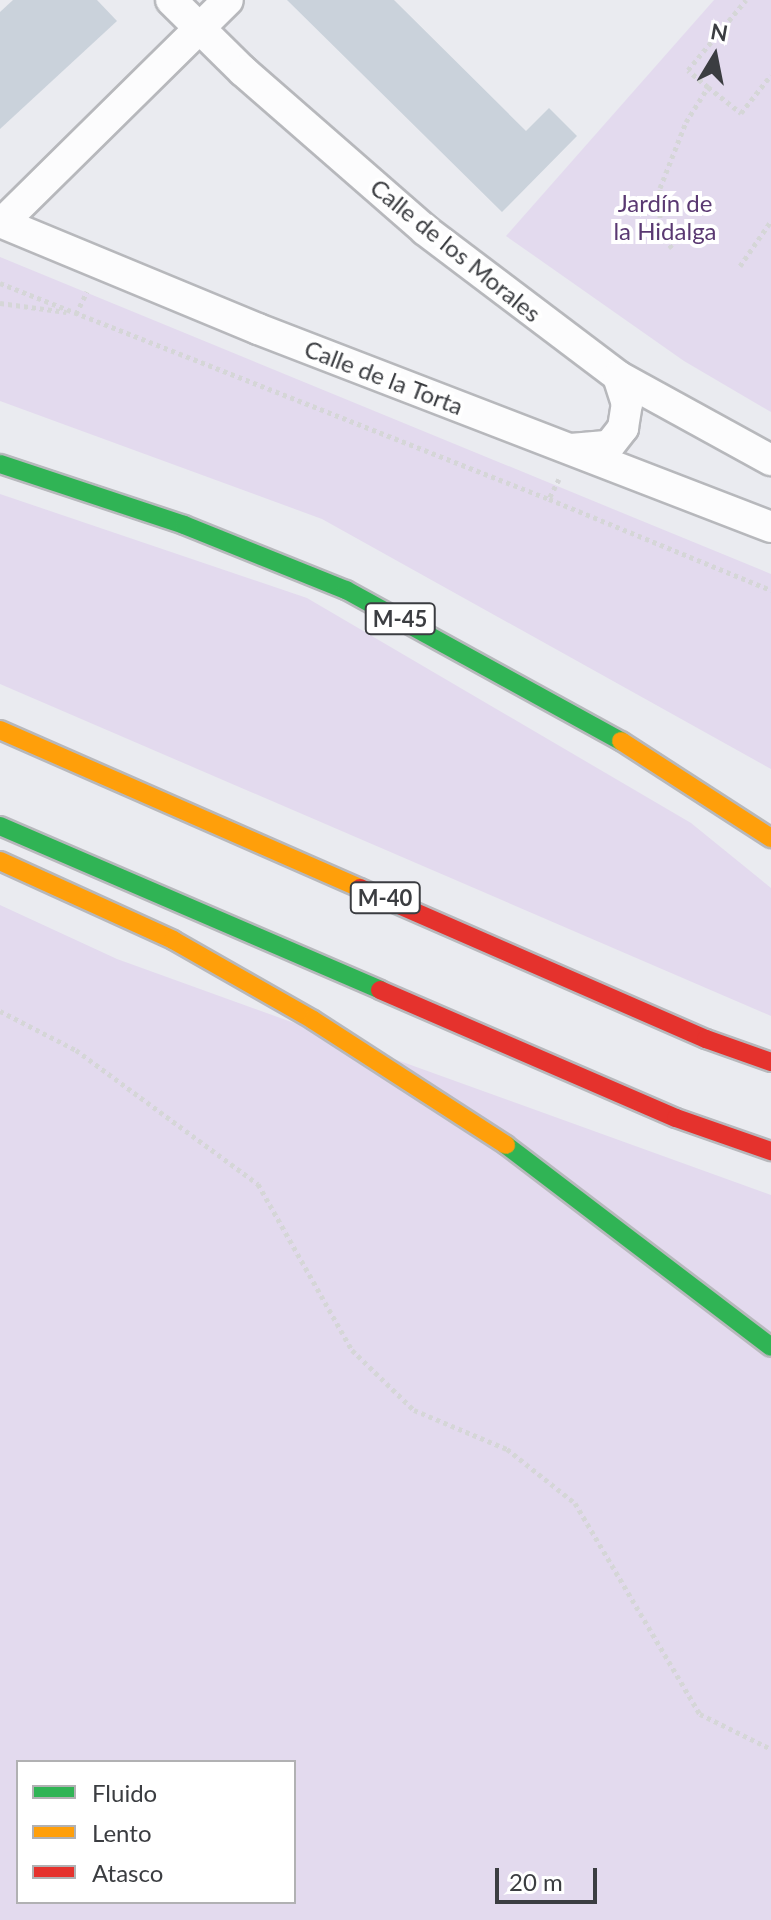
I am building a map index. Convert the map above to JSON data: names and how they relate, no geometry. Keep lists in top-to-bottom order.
{
  "streets": {
    "highway": ["M-45", "M-40"],
    "street": ["Calle de los Morales", "Calle de la Torta"]
  },
  "parks": ["Jardín de la Hidalga"],
  "legend": ["Fluido", "Lento", "Atasco"],
  "scale_bar": "20 m",
  "north": "top"
}
